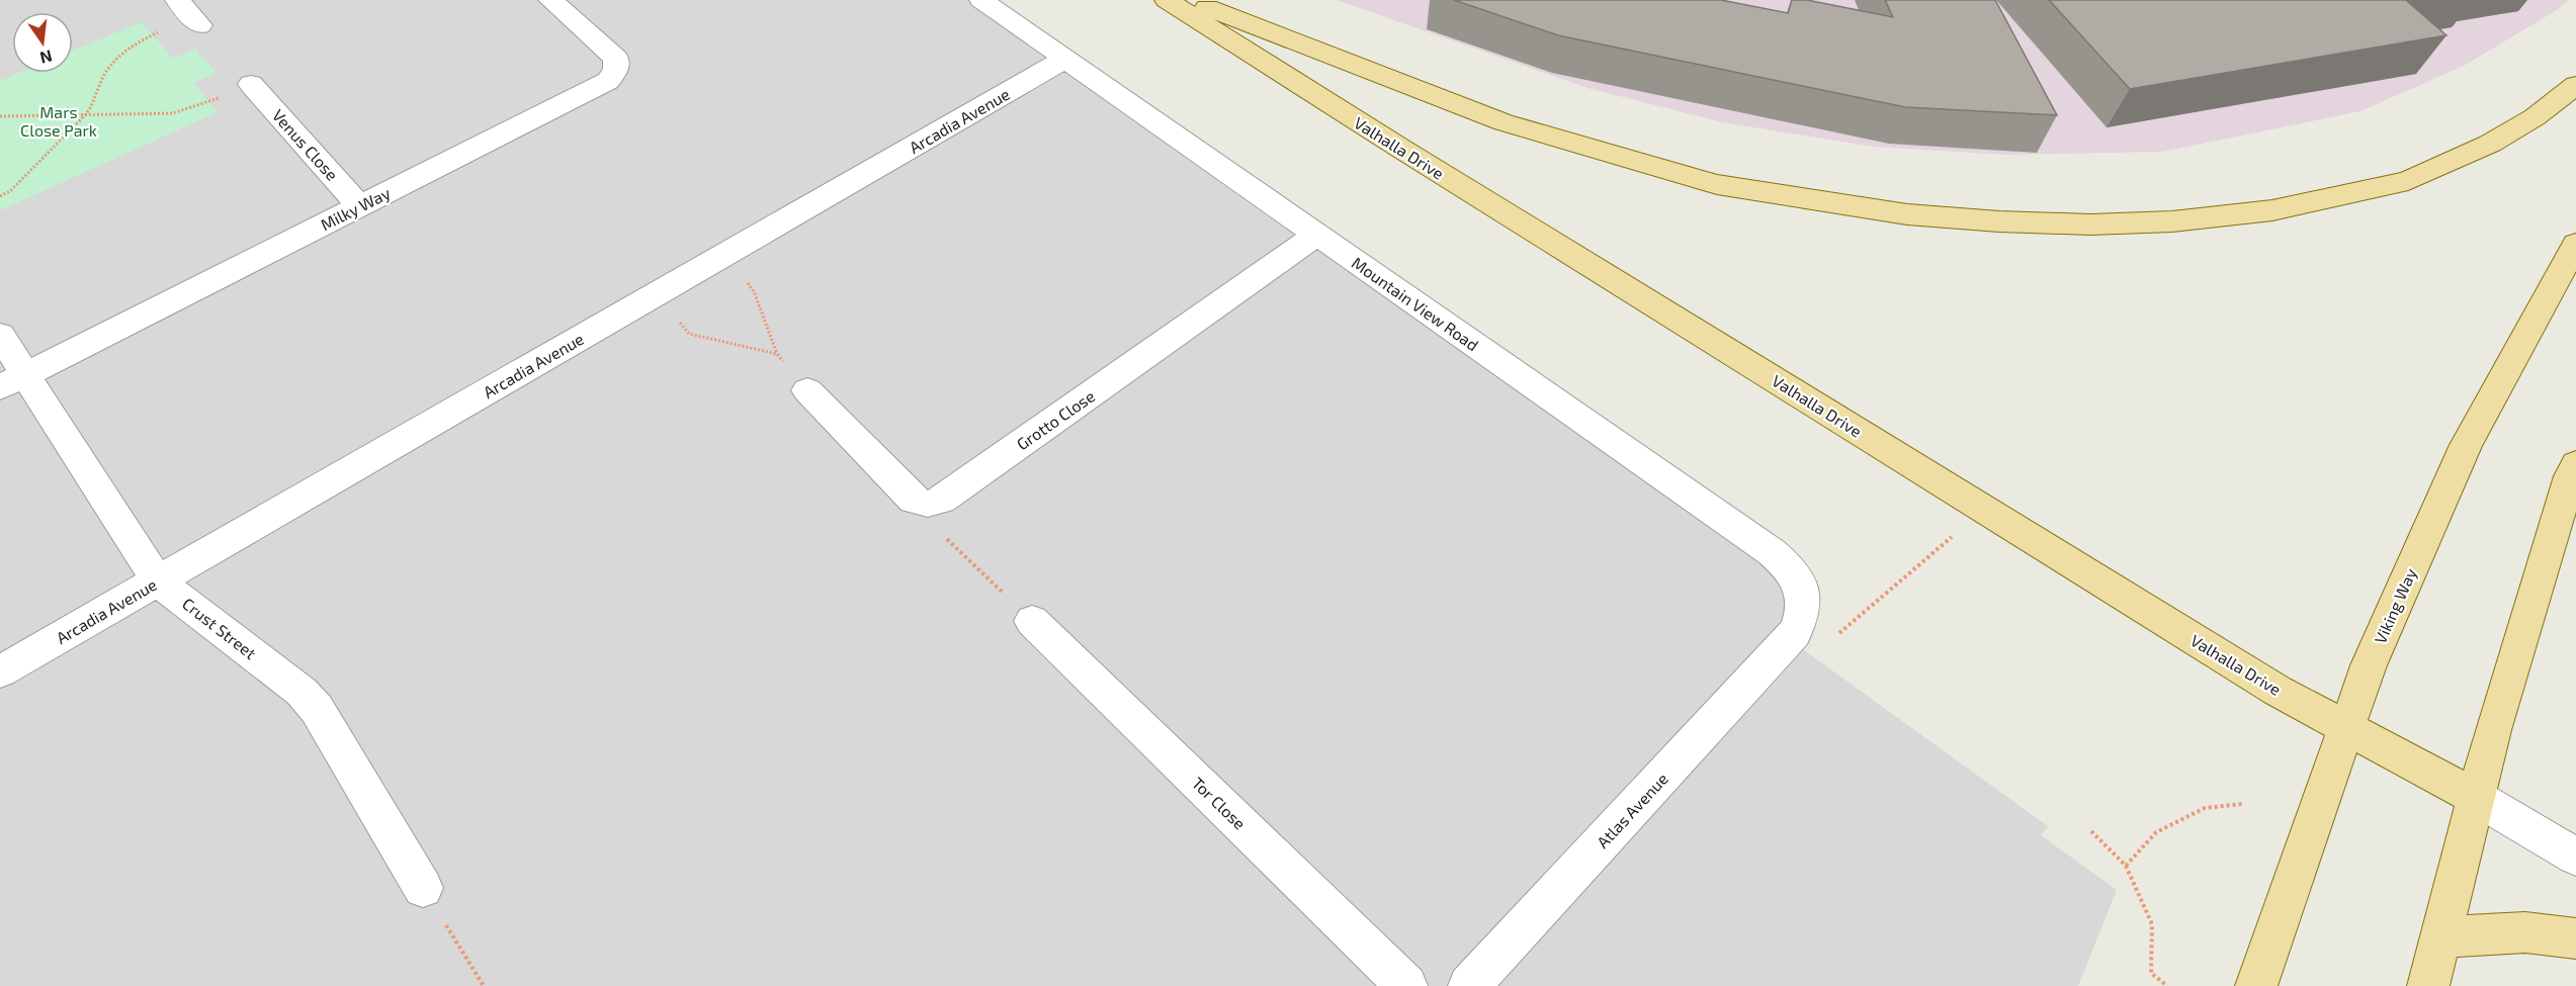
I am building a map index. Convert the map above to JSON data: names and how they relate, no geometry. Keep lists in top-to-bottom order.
{
  "streets": {
    "main road": ["Valhalla Drive", "Viking Way"],
    "street": [
      "Arcadia Avenue",
      "Venus Close",
      "Milky Way",
      "Mountain View Road",
      "Grotto Close",
      "Crust Street",
      "Tor Close",
      "Atlas Avenue"
    ]
  },
  "crossings": [
    ["Arcadia Avenue", "Mountain View Road"],
    ["Arcadia Avenue", "Crust Street"],
    ["Venus Close", "Milky Way"],
    ["Valhalla Drive", "Viking Way"],
    ["Milky Way", "Crust Street"],
    ["Mountain View Road", "Grotto Close"],
    ["Mountain View Road", "Atlas Avenue"]
  ],
  "parks": ["Mars Close Park"],
  "north": "bottom"
}
